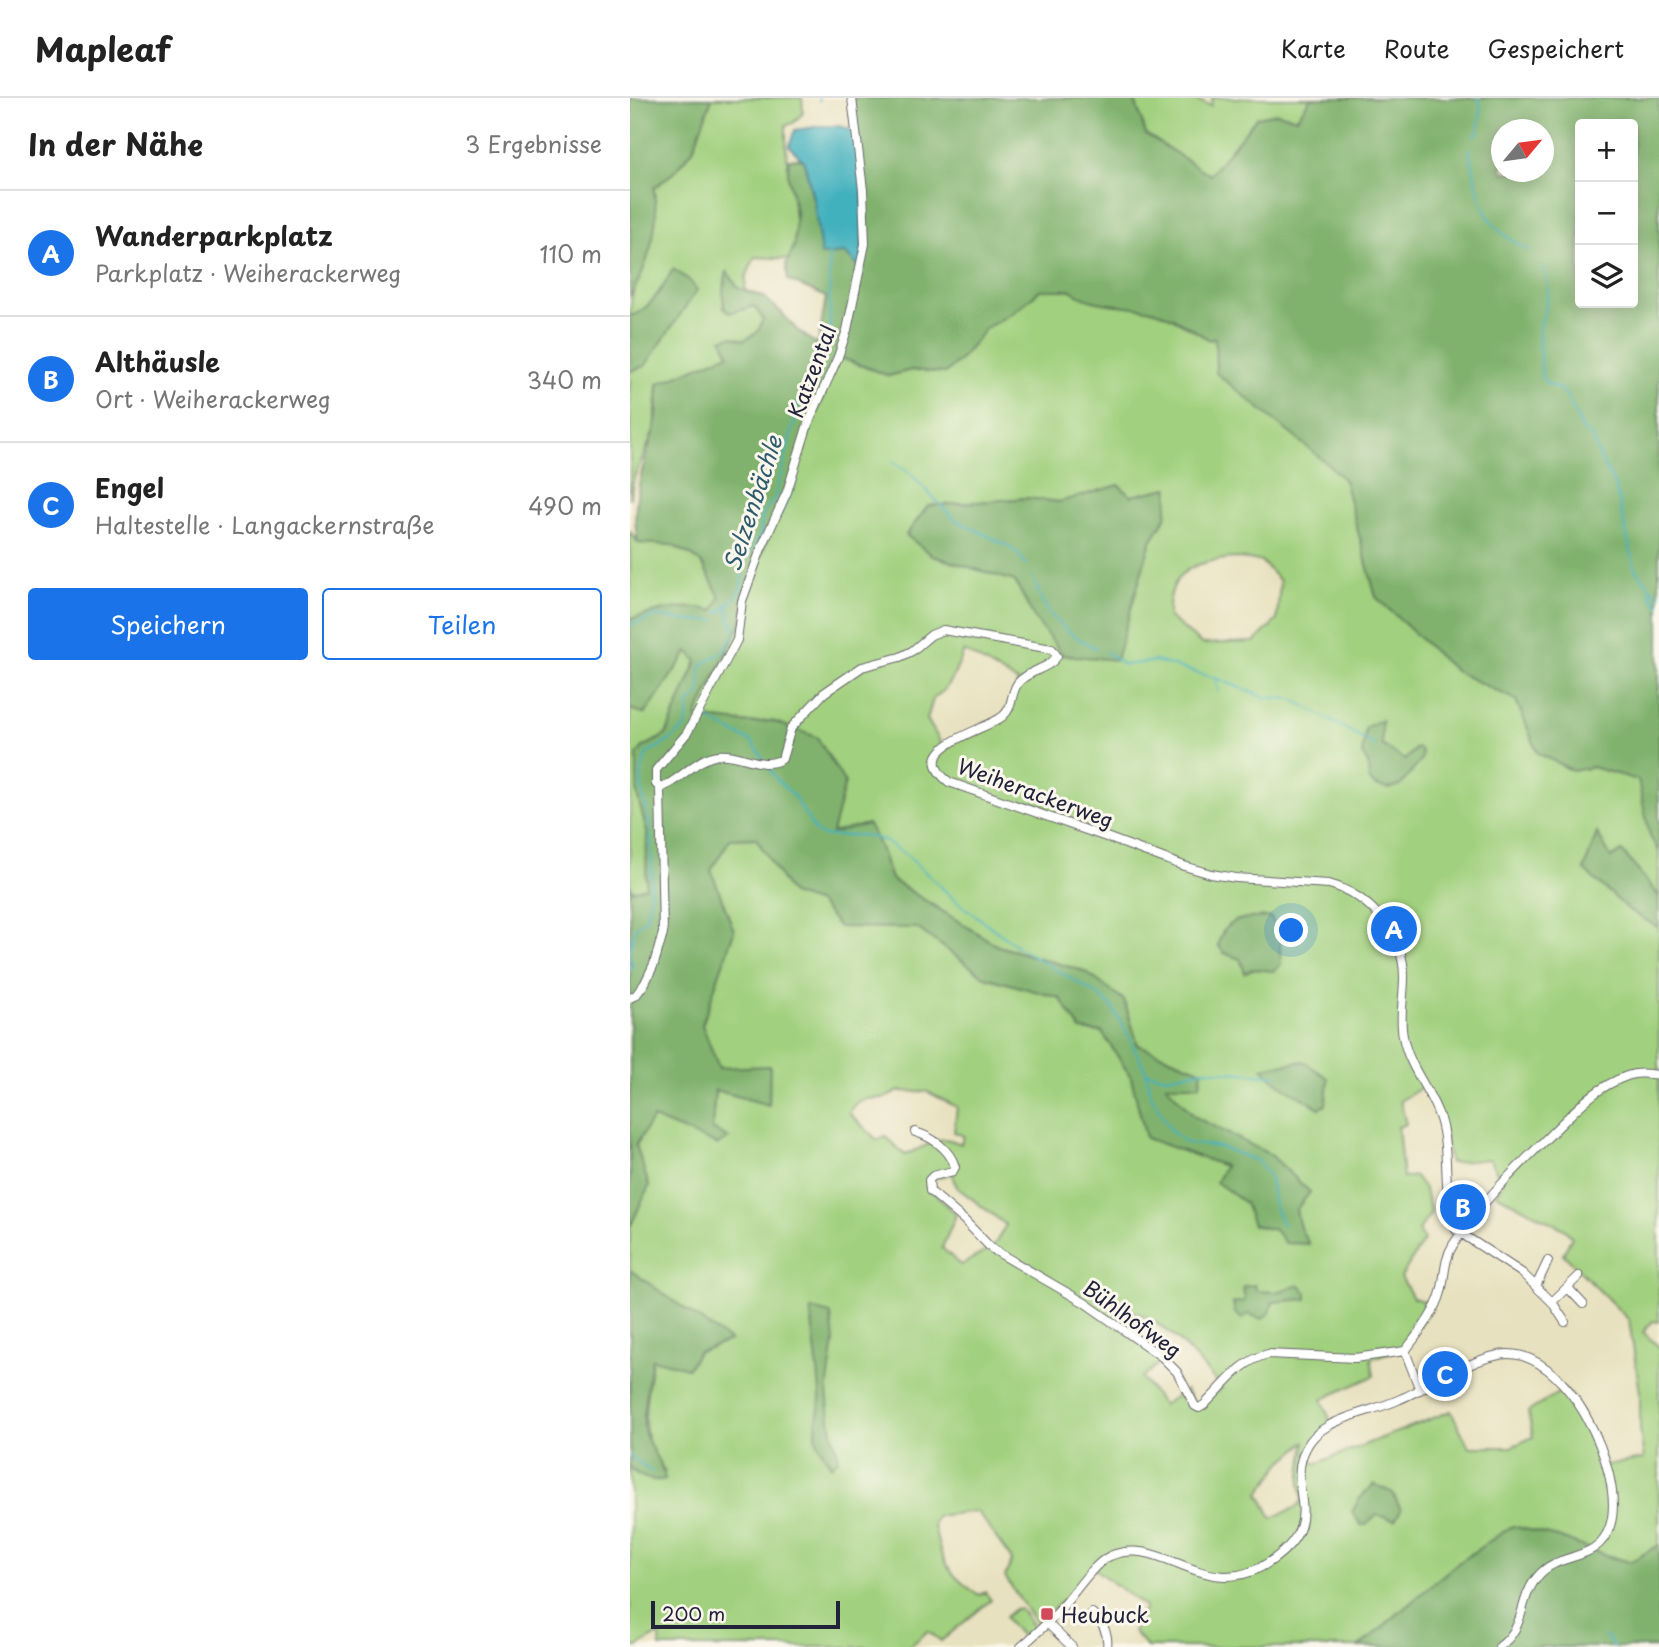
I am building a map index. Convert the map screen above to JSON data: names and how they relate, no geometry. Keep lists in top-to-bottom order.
{
  "streets": {
    "street": ["Katzental", "Weiherackerweg", "Bühlhofweg"]
  },
  "crossings": [
    ["Katzental", "Weiherackerweg"]
  ],
  "water": ["Selzenbächle"],
  "places": {
    "transit": ["Heubuck"]
  },
  "scale_bar": "200 m",
  "north": "top right",
  "page": {
    "header": "Mapleaf",
    "nav": ["Karte", "Route", "Gespeichert"],
    "heading": ["In der Nähe", "3 Ergebnisse"],
    "map_buttons": ["+", "−"],
    "list": [
      {
        "mark": "A",
        "name": "Wanderparkplatz",
        "note": "Parkplatz · Weiherackerweg",
        "value": "110 m"
      },
      {
        "mark": "B",
        "name": "Althäusle",
        "note": "Ort · Weiherackerweg",
        "value": "340 m"
      },
      {
        "mark": "C",
        "name": "Engel",
        "note": "Haltestelle · Langackernstraße",
        "value": "490 m"
      }
    ],
    "buttons": ["Speichern", "Teilen"],
    "pins": ["A", "B", "C"],
    "scale": "200 m"
  }
}
